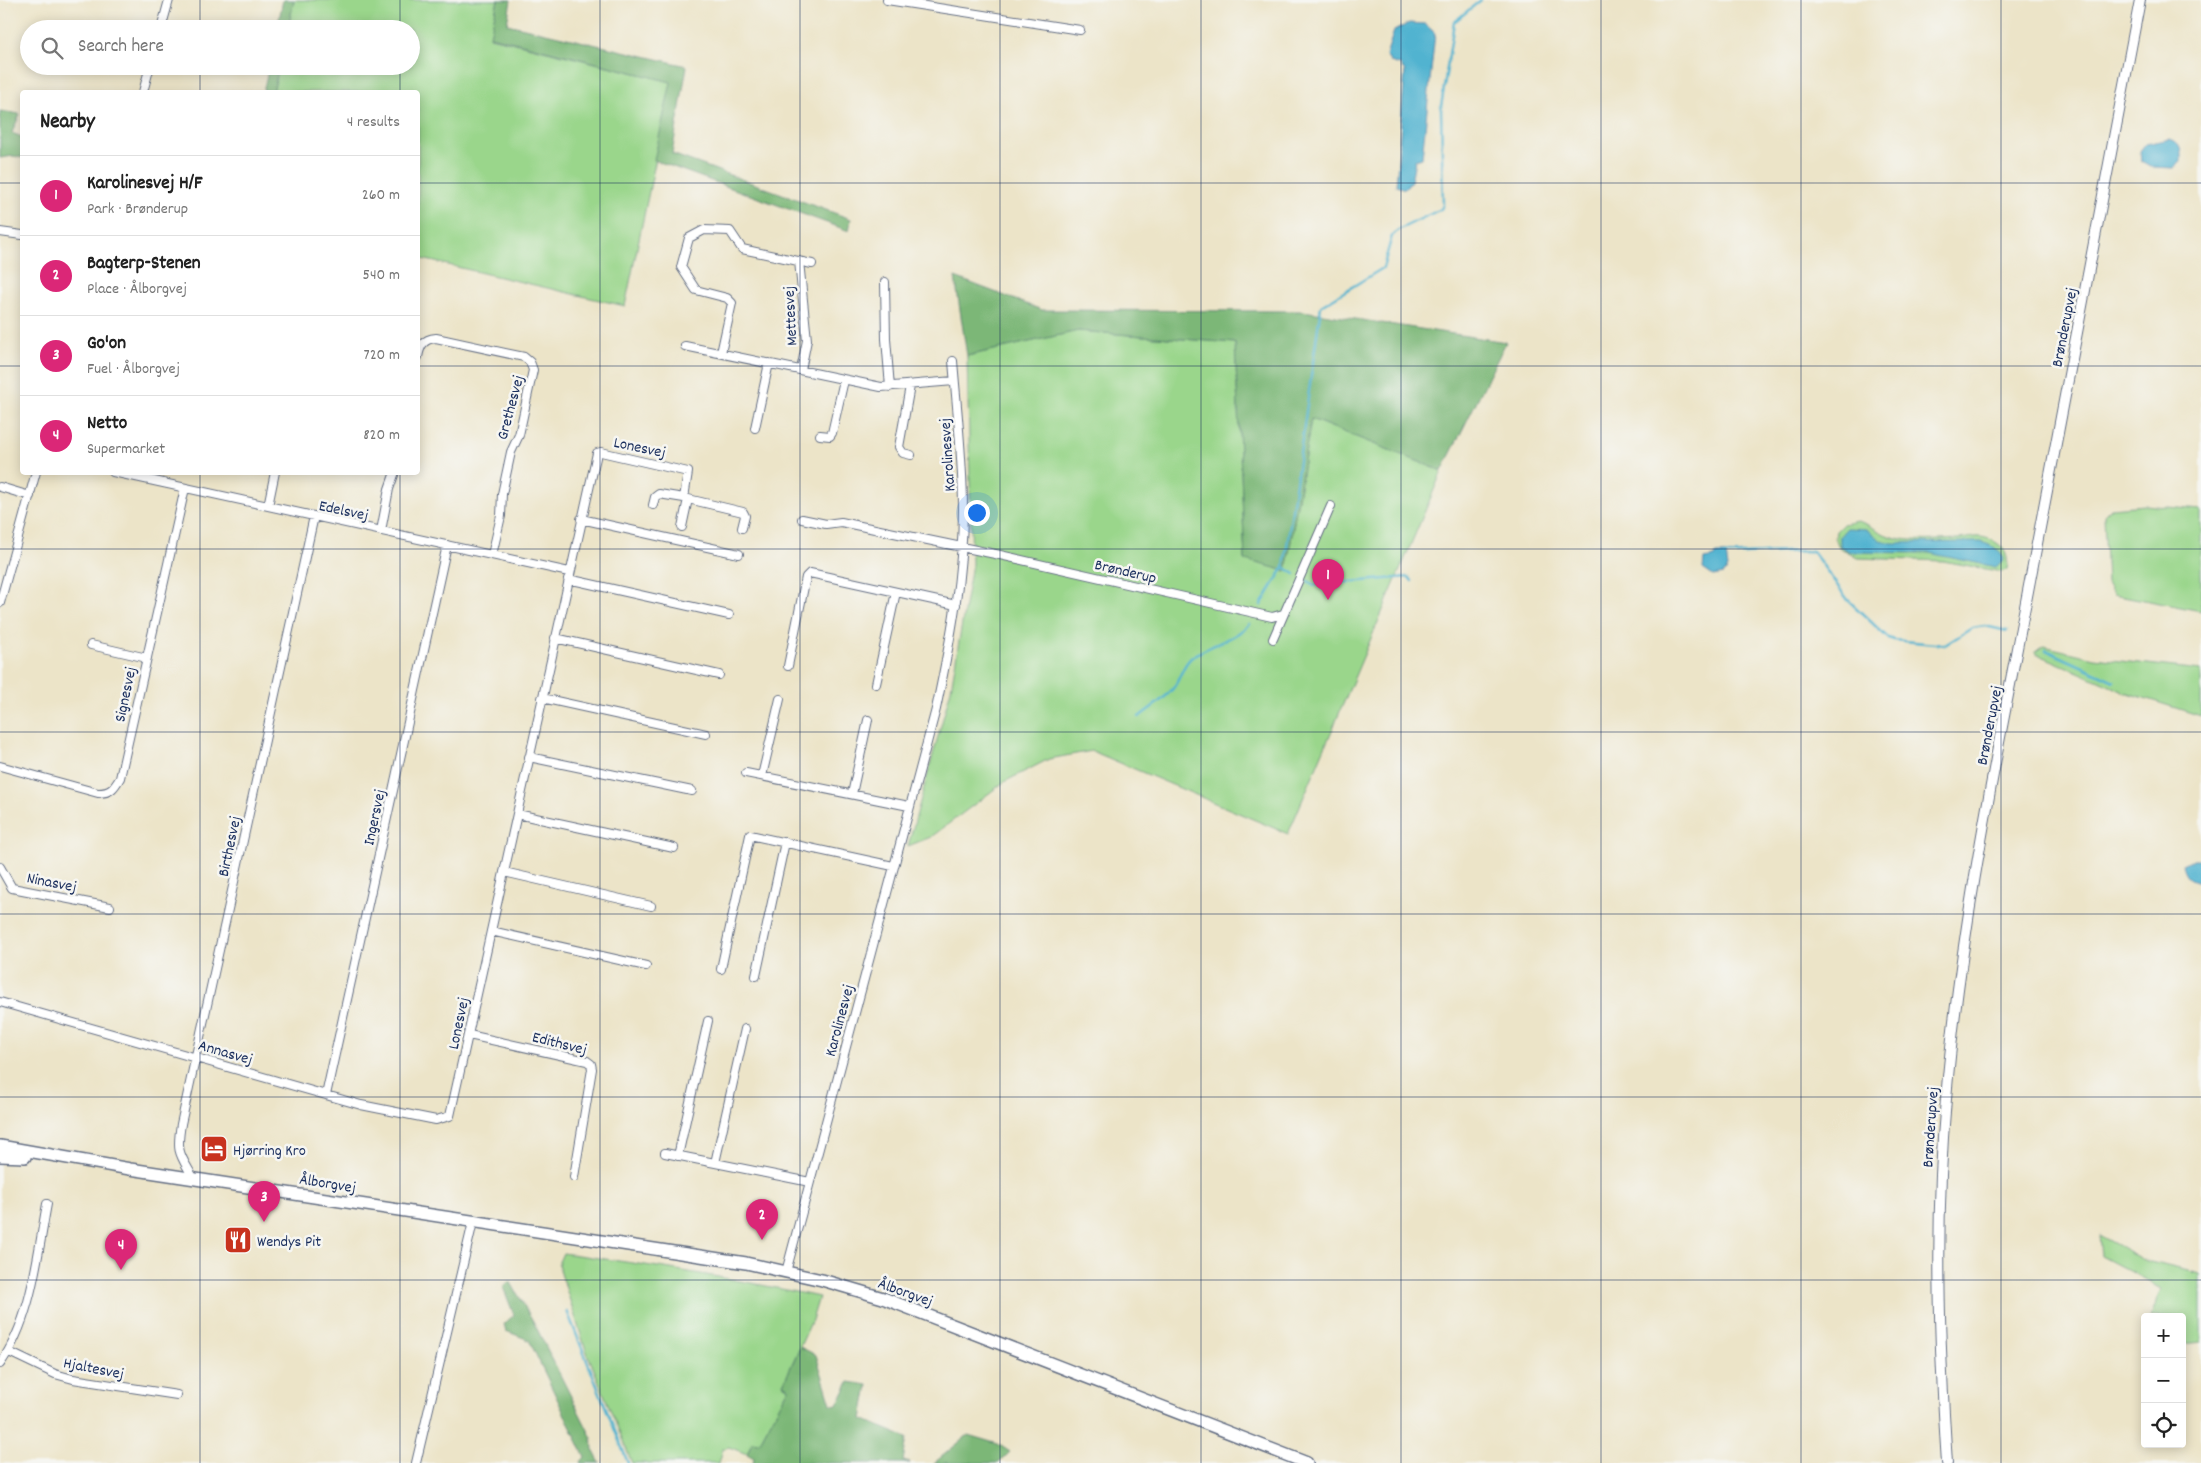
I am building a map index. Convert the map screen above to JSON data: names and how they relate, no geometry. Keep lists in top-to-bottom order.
{
  "streets": {
    "main road": ["Ålborgvej"],
    "street": [
      "Mettesvej",
      "Brønderupvej",
      "Grethesvej",
      "Lonesvej",
      "Karolinesvej",
      "Edelsvej",
      "Brønderup",
      "Signesvej",
      "Ingersvej",
      "Birthesvej",
      "Ninasvej",
      "Edithsvej",
      "Annasvej",
      "Hjaltesvej"
    ]
  },
  "crossings": [
    ["Mettesvej", "Karolinesvej"],
    ["Grethesvej", "Edelsvej"],
    ["Lonesvej", "Edelsvej"],
    ["Lonesvej", "Edithsvej"],
    ["Lonesvej", "Annasvej"],
    ["Karolinesvej", "Brønderup"],
    ["Karolinesvej", "Ålborgvej"],
    ["Edelsvej", "Signesvej"],
    ["Edelsvej", "Ingersvej"],
    ["Edelsvej", "Birthesvej"],
    ["Ingersvej", "Annasvej"],
    ["Birthesvej", "Annasvej"],
    ["Birthesvej", "Ålborgvej"]
  ],
  "places": {
    "hotel": ["Hjørring Kro"],
    "restaurant": ["Wendys Pit"]
  },
  "page": {
    "search": "Search here",
    "heading": ["Nearby", "4 results"],
    "list": [
      {
        "mark": "1",
        "name": "Karolinesvej H/F",
        "note": "Park · Brønderup",
        "value": "260 m"
      },
      {
        "mark": "2",
        "name": "Bagterp-Stenen",
        "note": "Place · Ålborgvej",
        "value": "540 m"
      },
      {
        "mark": "3",
        "name": "Go'on",
        "note": "Fuel · Ålborgvej",
        "value": "720 m"
      },
      {
        "mark": "4",
        "name": "Netto",
        "note": "Supermarket",
        "value": "820 m"
      }
    ],
    "pins": [
      "1",
      "3",
      "2",
      "4"
    ],
    "map_buttons": ["+", "−"]
  }
}
